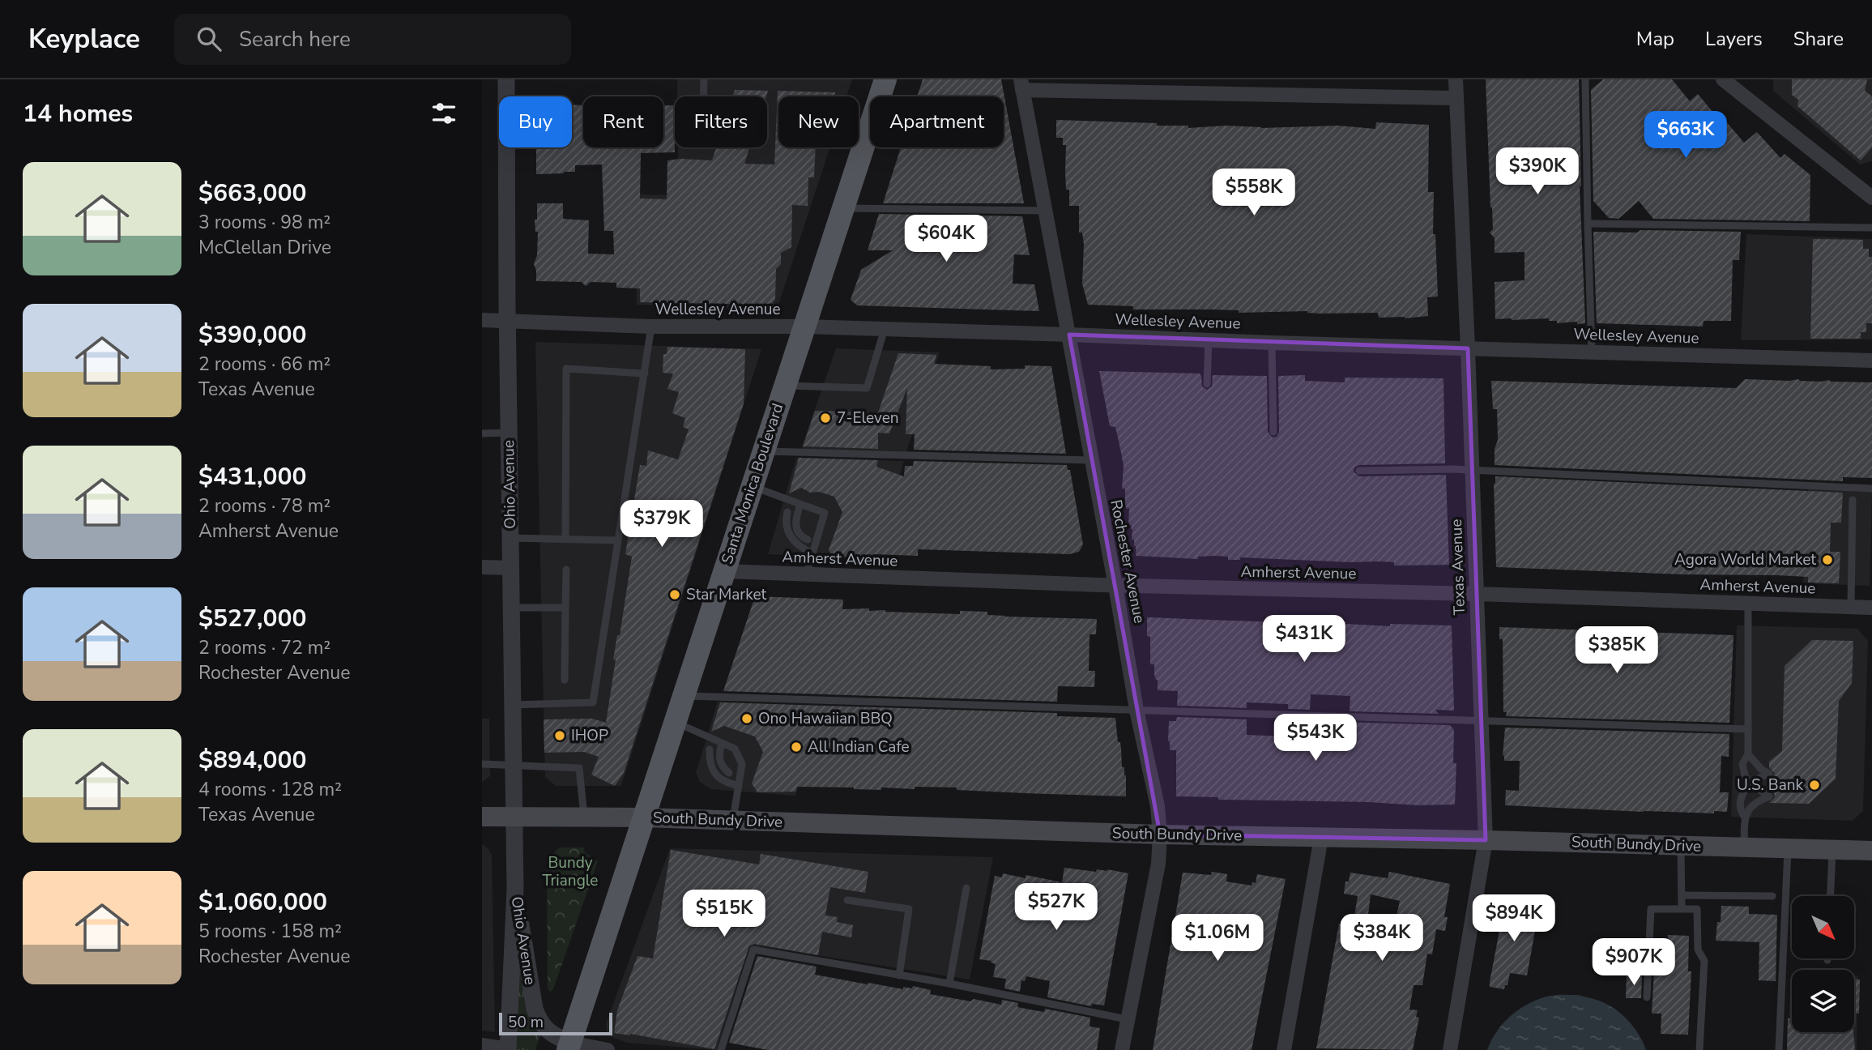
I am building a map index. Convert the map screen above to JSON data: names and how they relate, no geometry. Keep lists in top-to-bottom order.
{
  "streets": {
    "main road": ["Santa Monica Boulevard", "South Bundy Drive"],
    "street": [
      "Wellesley Avenue",
      "Ohio Avenue",
      "Amherst Avenue",
      "Rochester Avenue",
      "Texas Avenue"
    ]
  },
  "crossings": [
    ["Wellesley Avenue", "Santa Monica Boulevard"],
    ["Wellesley Avenue", "Ohio Avenue"],
    ["Wellesley Avenue", "Rochester Avenue"],
    ["Wellesley Avenue", "Texas Avenue"],
    ["Santa Monica Boulevard", "Ohio Avenue"],
    ["Santa Monica Boulevard", "Amherst Avenue"],
    ["Santa Monica Boulevard", "South Bundy Drive"],
    ["Ohio Avenue", "South Bundy Drive"],
    ["Amherst Avenue", "Rochester Avenue"],
    ["Amherst Avenue", "Texas Avenue"],
    ["Rochester Avenue", "South Bundy Drive"],
    ["Texas Avenue", "South Bundy Drive"]
  ],
  "parks": ["Bundy Triangle"],
  "places": [
    "7-Eleven",
    "Agora World Market",
    "Star Market",
    "Ono Hawaiian BBQ",
    "IHOP",
    "All Indian Cafe",
    "U.S. Bank"
  ],
  "scale_bar": "50 m",
  "north": "bottom right",
  "page": {
    "header": "Keyplace",
    "search": "Search here",
    "nav": ["Map", "Layers", "Share"],
    "heading": "14 homes",
    "chip": [
      "Buy",
      "Rent",
      "Filters",
      "New",
      "Apartment"
    ],
    "price": [
      "$663K",
      "$390K",
      "$558K",
      "$604K",
      "$379K",
      "$431K",
      "$385K",
      "$543K",
      "$527K",
      "$515K",
      "$894K",
      "$1.06M",
      "$384K",
      "$907K"
    ],
    "list": [
      {
        "name": "$663,000",
        "note": "3 rooms · 98 m² · McClellan Drive"
      },
      {
        "name": "$390,000",
        "note": "2 rooms · 66 m² · Texas Avenue"
      },
      {
        "name": "$431,000",
        "note": "2 rooms · 78 m² · Amherst Avenue"
      },
      {
        "name": "$527,000",
        "note": "2 rooms · 72 m² · Rochester Avenue"
      },
      {
        "name": "$894,000",
        "note": "4 rooms · 128 m² · Texas Avenue"
      },
      {
        "name": "$1,060,000",
        "note": "5 rooms · 158 m² · Rochester Avenue"
      }
    ],
    "scale": "50 m"
  }
}
